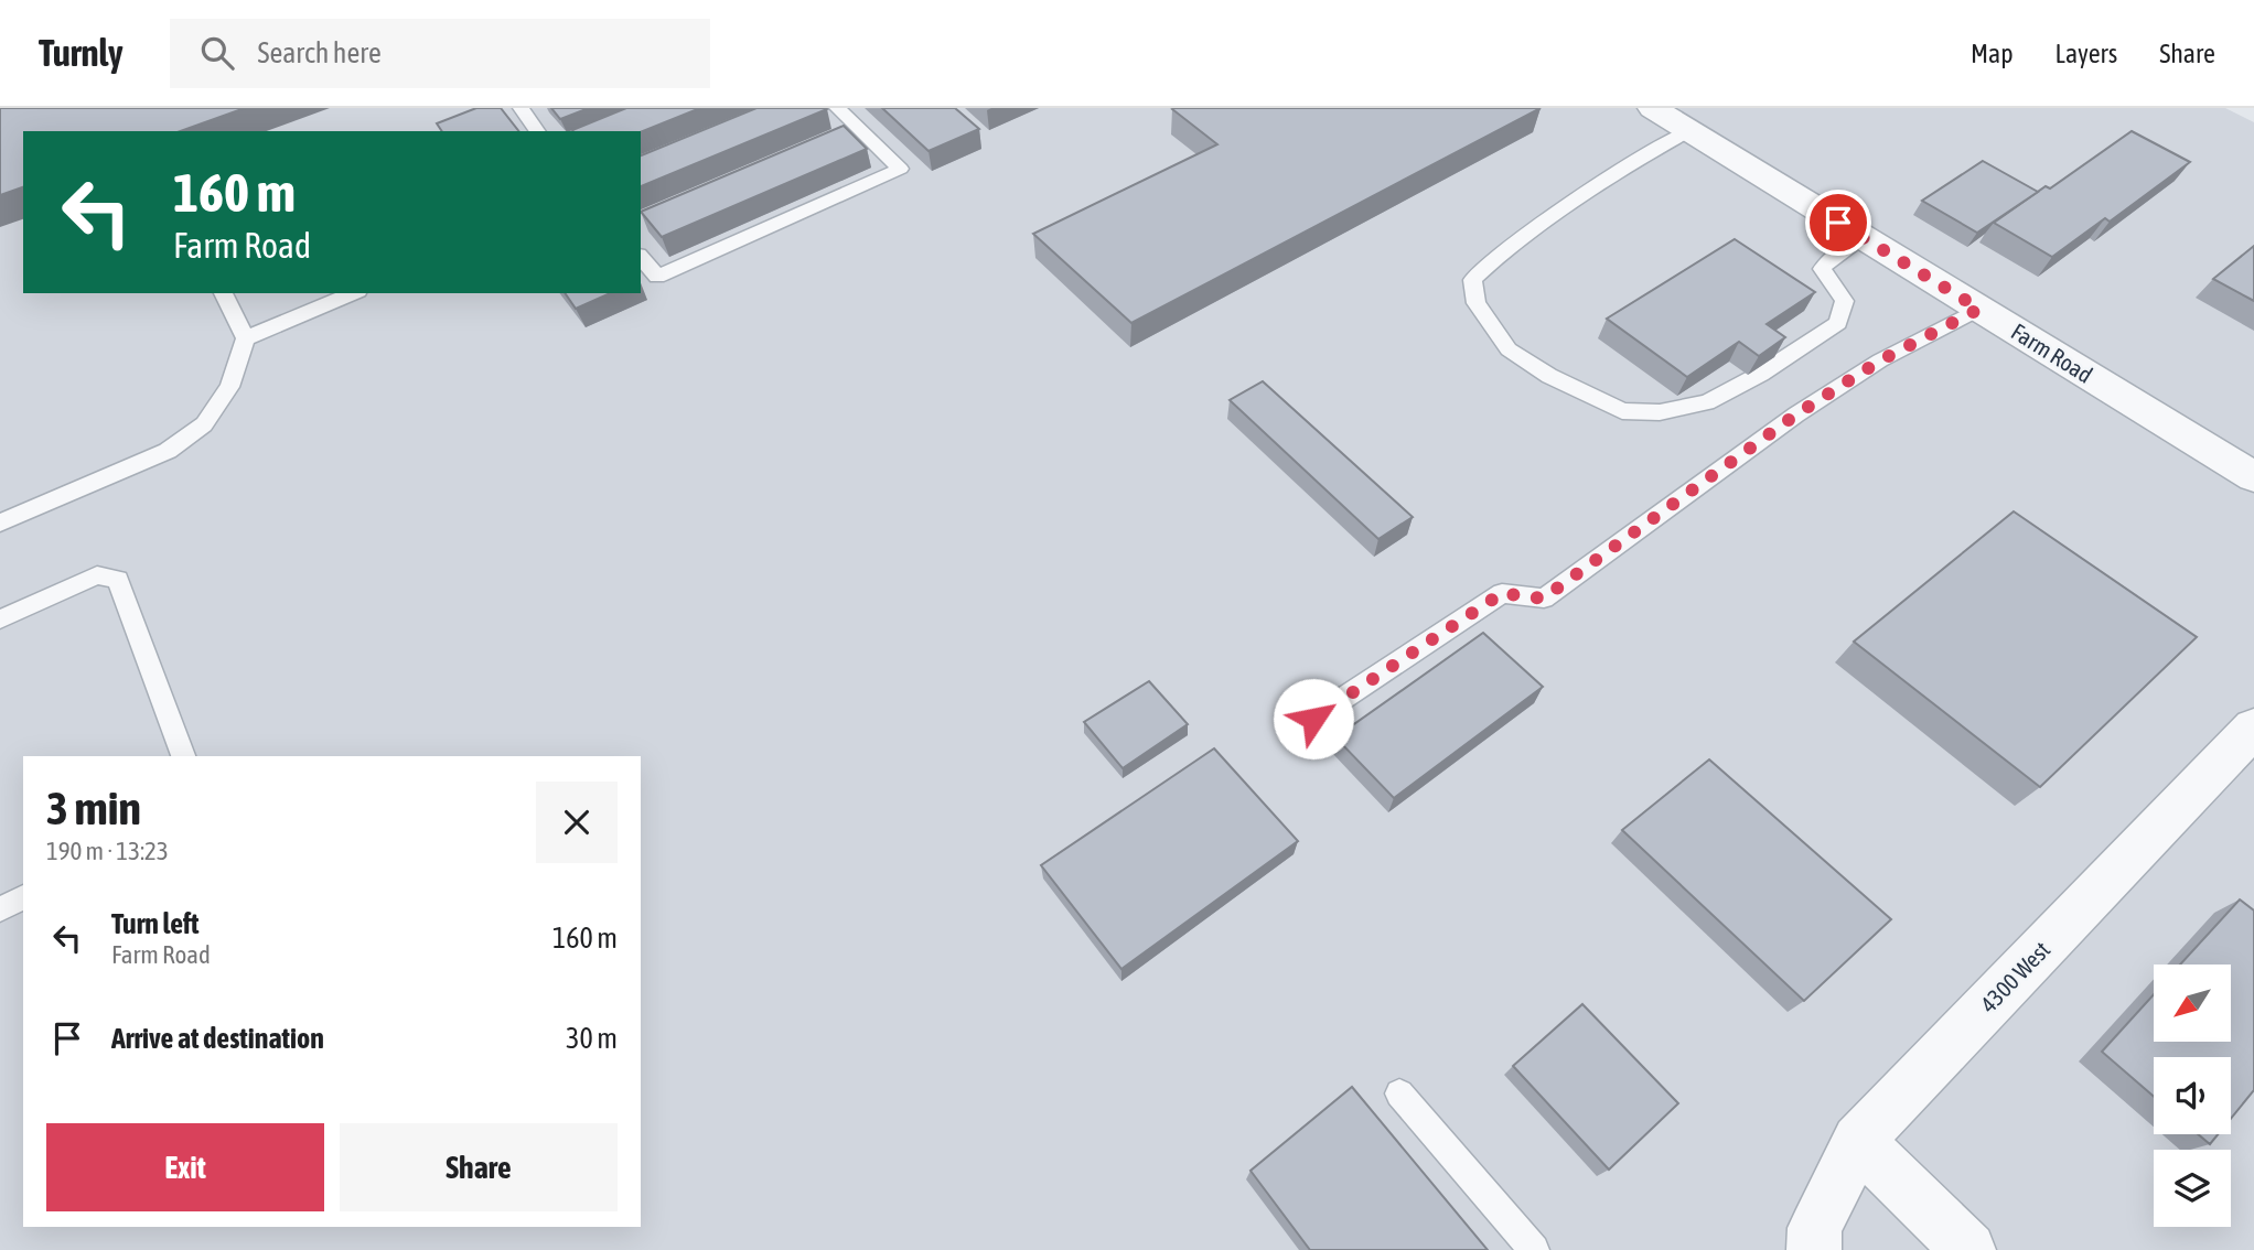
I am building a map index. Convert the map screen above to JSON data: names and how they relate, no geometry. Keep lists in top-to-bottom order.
{
  "streets": {
    "street": ["Farm Road", "4300 West"]
  },
  "north": "bottom left",
  "page": {
    "header": "Turnly",
    "search": "Search here",
    "nav": ["Map", "Layers", "Share"],
    "turn": ["160 m", "Farm Road"],
    "heading": ["3 min", "190 m · 13:23"],
    "list": [
      {
        "name": "Turn left",
        "note": "Farm Road",
        "value": "160 m"
      },
      {
        "name": "Arrive at destination",
        "value": "30 m"
      }
    ],
    "buttons": ["Exit", "Share"]
  }
}
